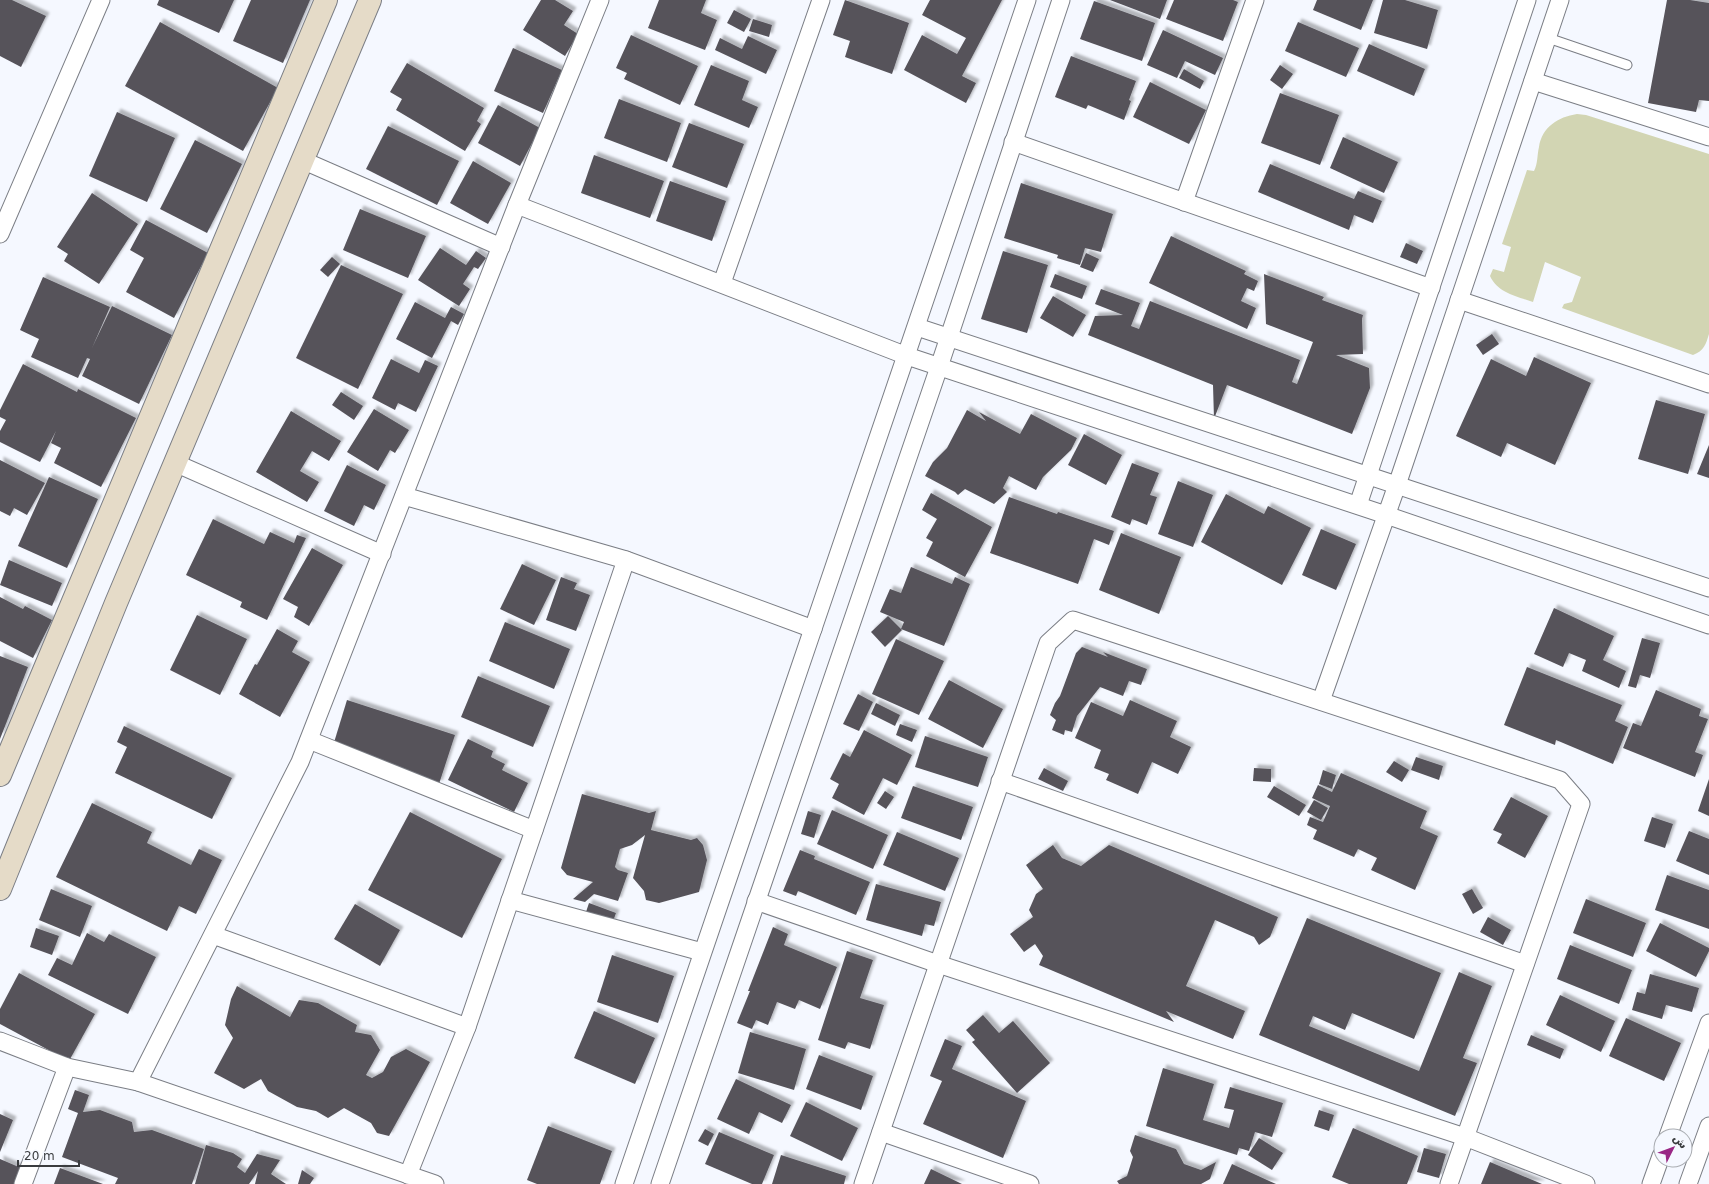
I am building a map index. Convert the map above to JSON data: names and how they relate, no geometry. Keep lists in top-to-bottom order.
{
  "scale_bar": "20 m",
  "north": "top right"
}
